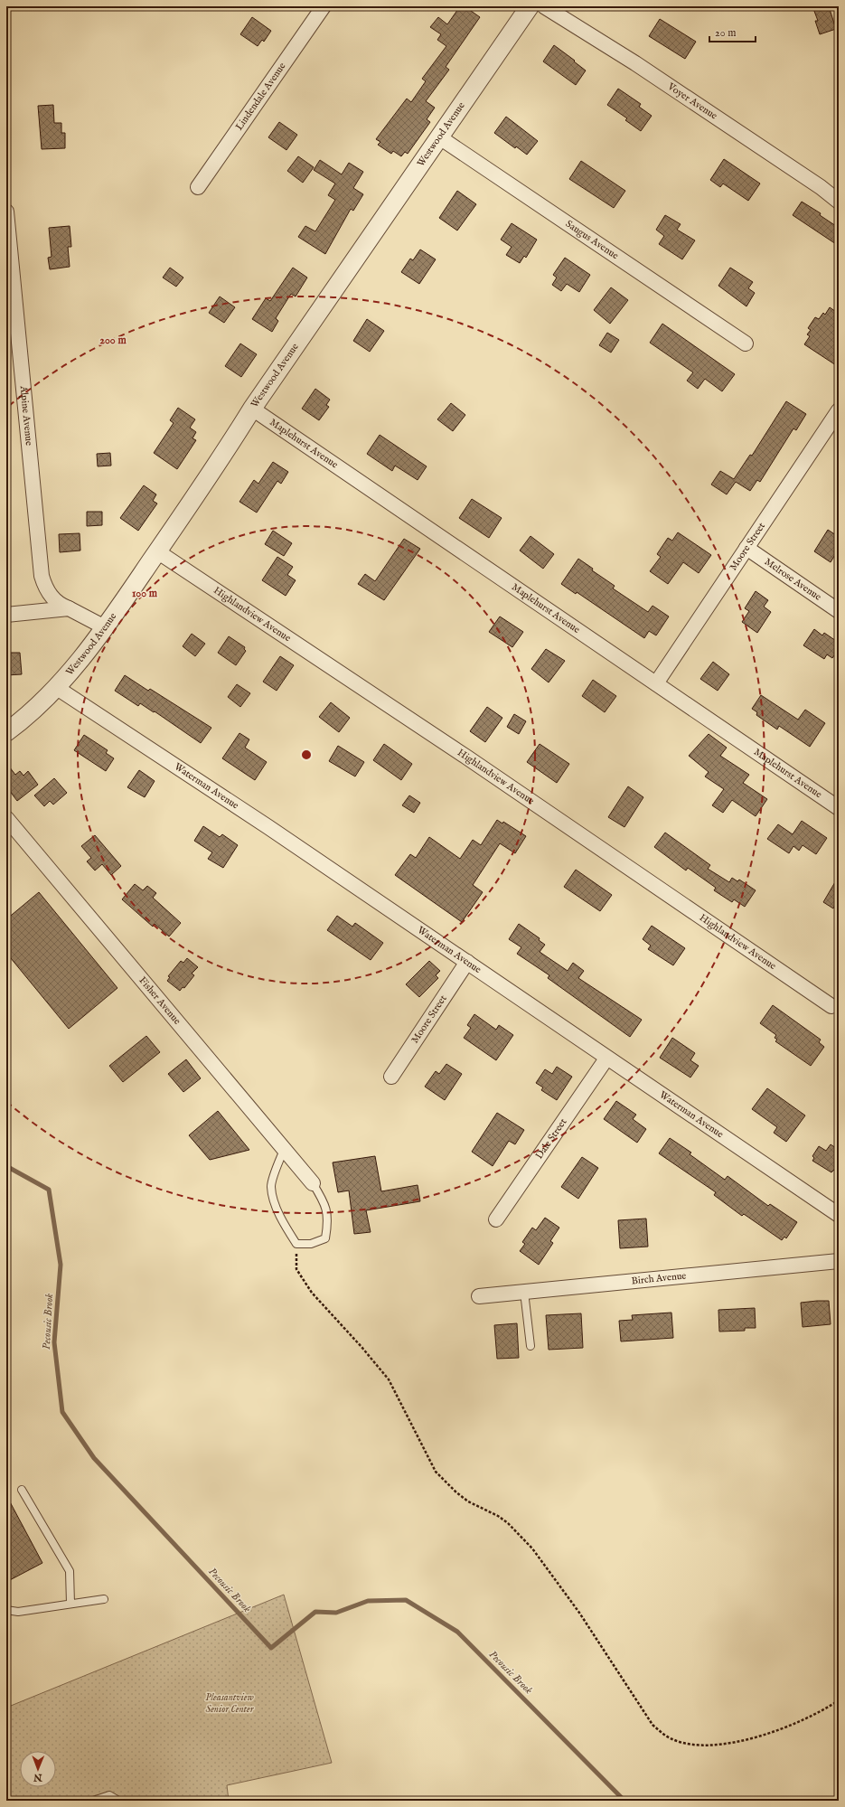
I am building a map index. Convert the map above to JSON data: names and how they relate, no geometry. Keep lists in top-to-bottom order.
{
  "streets": {
    "street": [
      "Lindendale Avenue",
      "Voyer Avenue",
      "Westwood Avenue",
      "Saugus Avenue",
      "Alpine Avenue",
      "Maplehurst Avenue",
      "Moore Street",
      "Melrose Avenue",
      "Highlandview Avenue",
      "Waterman Avenue",
      "Fisher Avenue",
      "Dale Street",
      "Birch Avenue"
    ]
  },
  "crossings": [
    ["Westwood Avenue", "Saugus Avenue"],
    ["Westwood Avenue", "Alpine Avenue"],
    ["Westwood Avenue", "Maplehurst Avenue"],
    ["Westwood Avenue", "Highlandview Avenue"],
    ["Westwood Avenue", "Waterman Avenue"],
    ["Maplehurst Avenue", "Moore Street"],
    ["Moore Street", "Melrose Avenue"],
    ["Moore Street", "Waterman Avenue"],
    ["Waterman Avenue", "Dale Street"]
  ],
  "water": ["Pecousic Brook"],
  "parks": ["Pleasantview Senior Center"],
  "scale_bar": "20 m",
  "north": "bottom",
  "rings": ["200 m", "100 m"]
}
